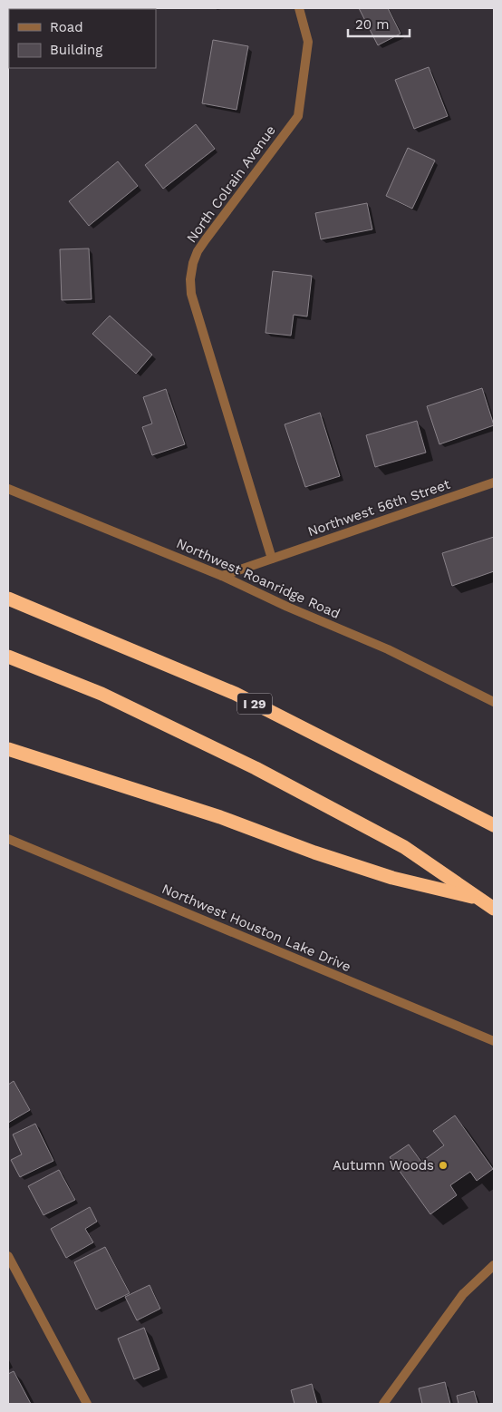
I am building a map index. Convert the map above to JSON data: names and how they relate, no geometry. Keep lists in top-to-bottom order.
{
  "streets": {
    "highway": ["I 29"],
    "street": [
      "North Colrain Avenue",
      "Northwest 56th Street",
      "Northwest Roanridge Road",
      "Northwest Houston Lake Drive"
    ]
  },
  "crossings": [
    ["North Colrain Avenue", "Northwest 56th Street"],
    ["Northwest 56th Street", "Northwest Roanridge Road"]
  ],
  "places": ["Autumn Woods"],
  "legend": ["Road", "Building"],
  "scale_bar": "20 m"
}
